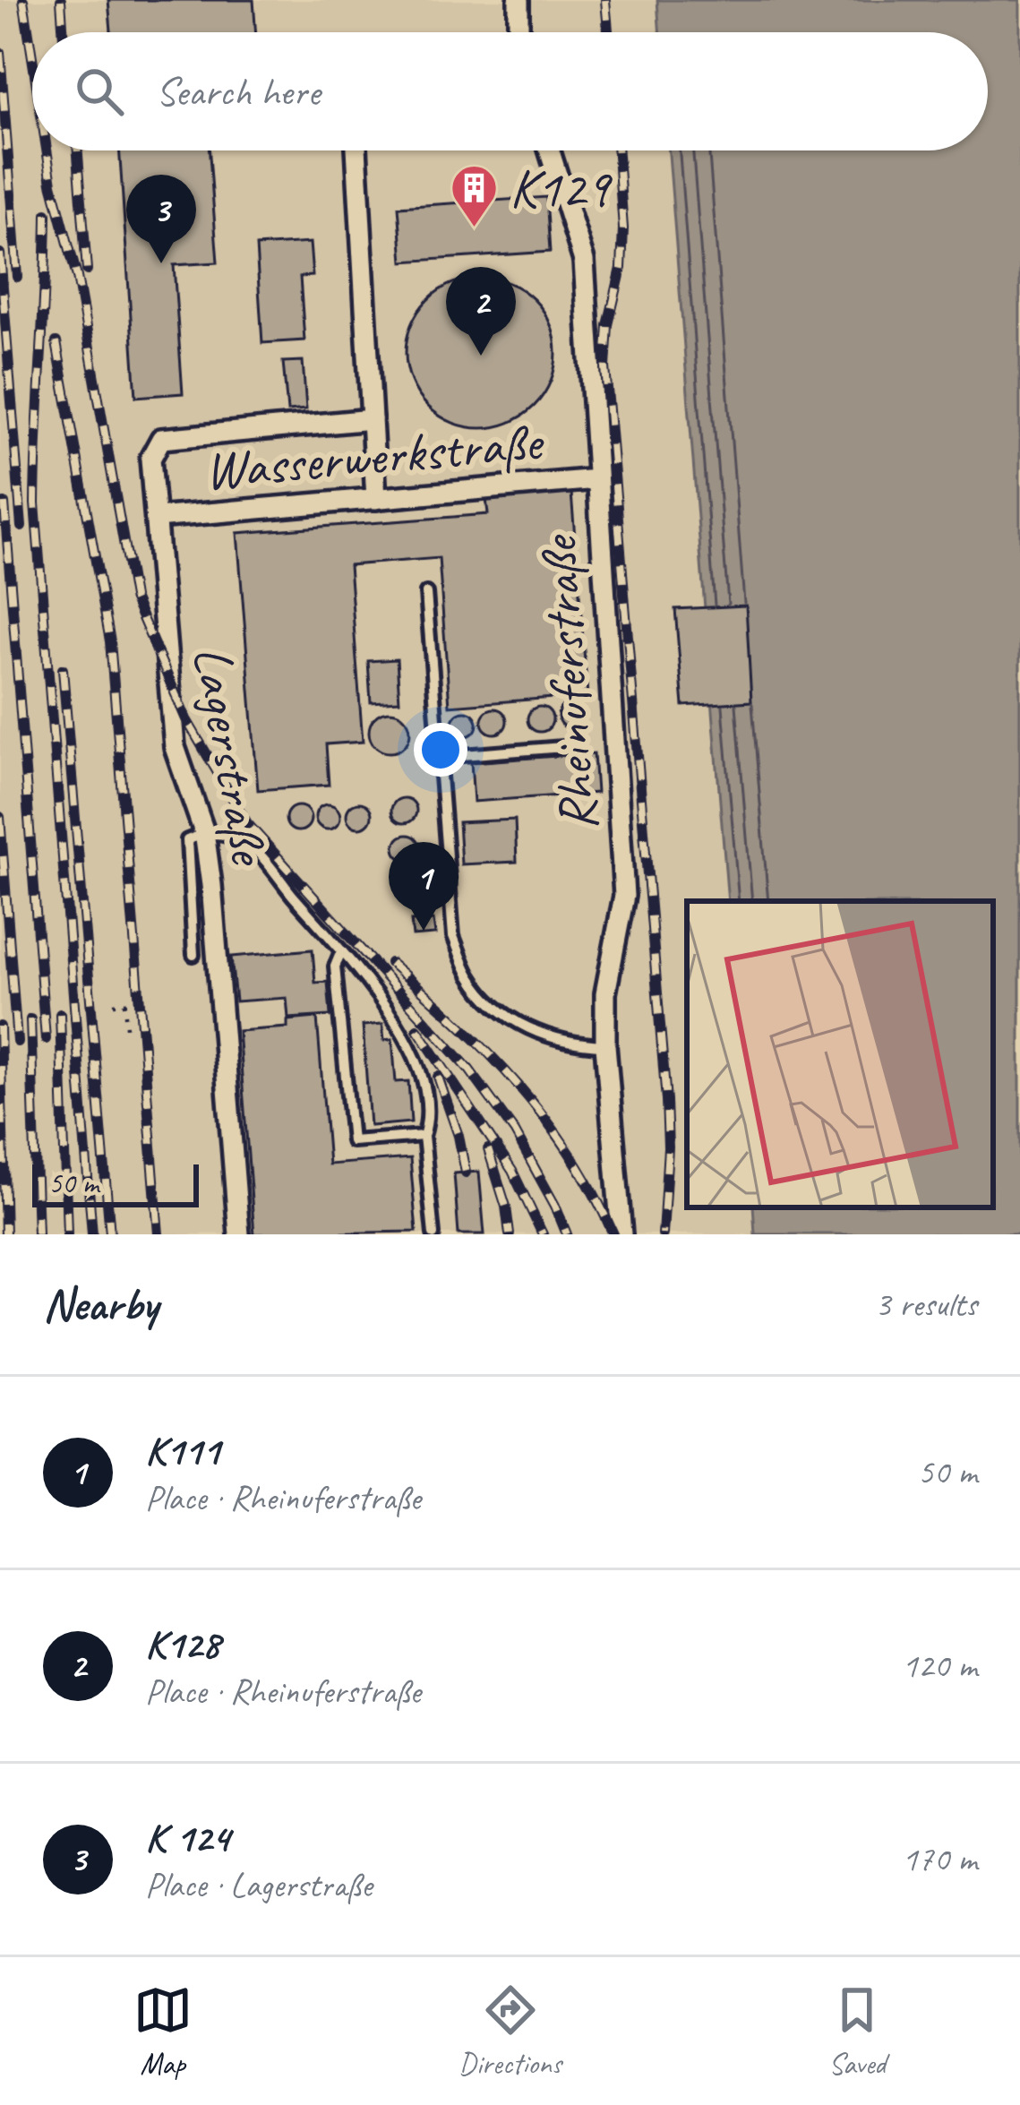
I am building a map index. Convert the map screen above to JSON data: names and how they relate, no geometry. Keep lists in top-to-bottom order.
{
  "streets": {
    "street": ["Wasserwerkstraße", "Rheinuferstraße", "Lagerstraße"]
  },
  "crossings": [
    ["Wasserwerkstraße", "Rheinuferstraße"],
    ["Wasserwerkstraße", "Lagerstraße"]
  ],
  "places": {
    "building": ["K129"]
  },
  "scale_bar": "50 m",
  "page": {
    "search": "Search here",
    "pins": ["3", "2", "1"],
    "scale": "50 m",
    "heading": ["Nearby", "3 results"],
    "list": [
      {
        "mark": "1",
        "name": "K111",
        "note": "Place · Rheinuferstraße",
        "value": "50 m"
      },
      {
        "mark": "2",
        "name": "K128",
        "note": "Place · Rheinuferstraße",
        "value": "120 m"
      },
      {
        "mark": "3",
        "name": "K 124",
        "note": "Place · Lagerstraße",
        "value": "170 m"
      }
    ],
    "nav": ["Map", "Directions", "Saved"]
  }
}
